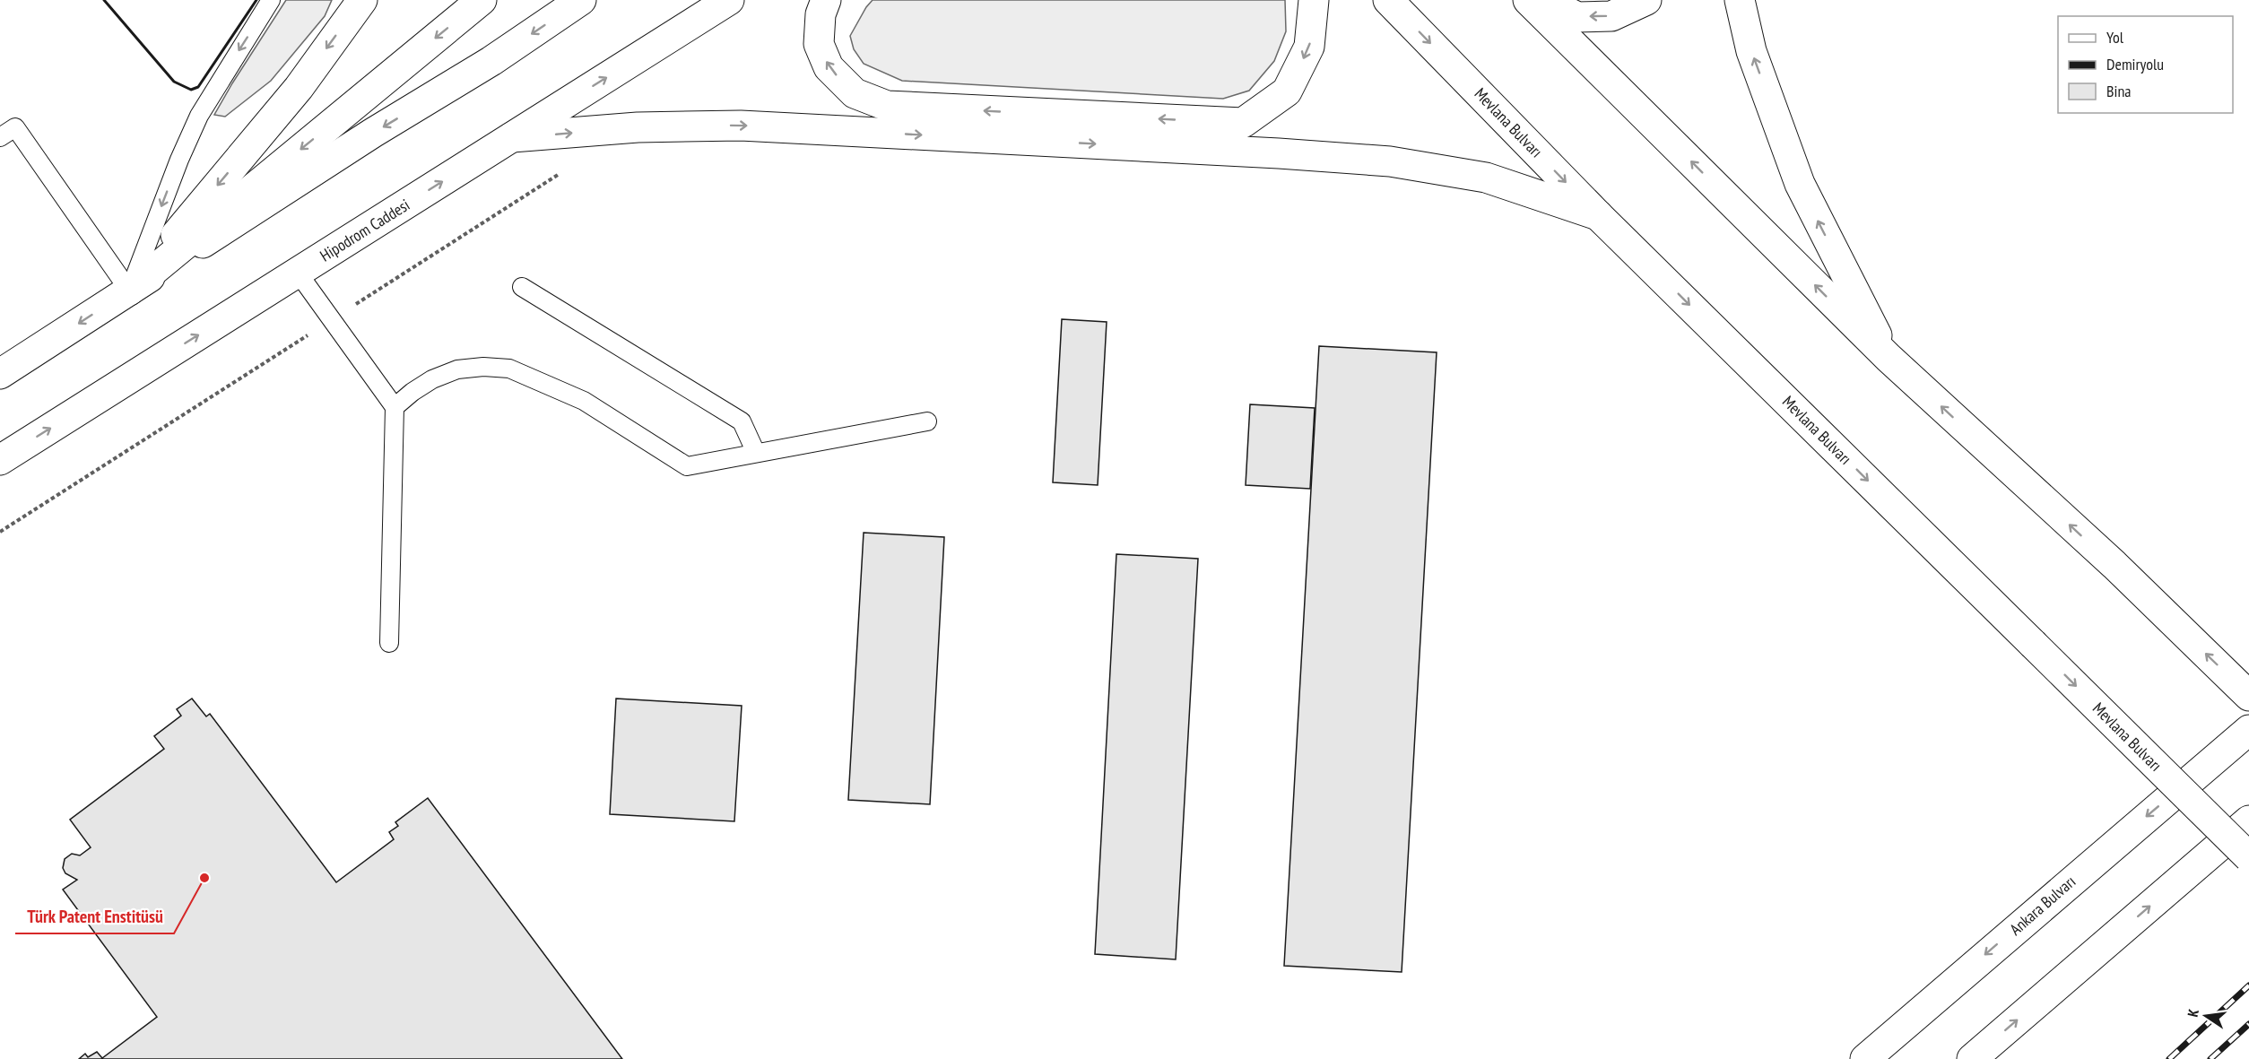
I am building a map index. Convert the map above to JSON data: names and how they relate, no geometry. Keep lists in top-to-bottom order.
{
  "streets": {
    "main road": ["Mevlana Bulvarı", "Hipodrom Caddesi", "Ankara Bulvarı"]
  },
  "places": ["Türk Patent Enstitüsü"],
  "legend": ["Yol", "Demiryolu", "Bina"],
  "north": "left"
}
